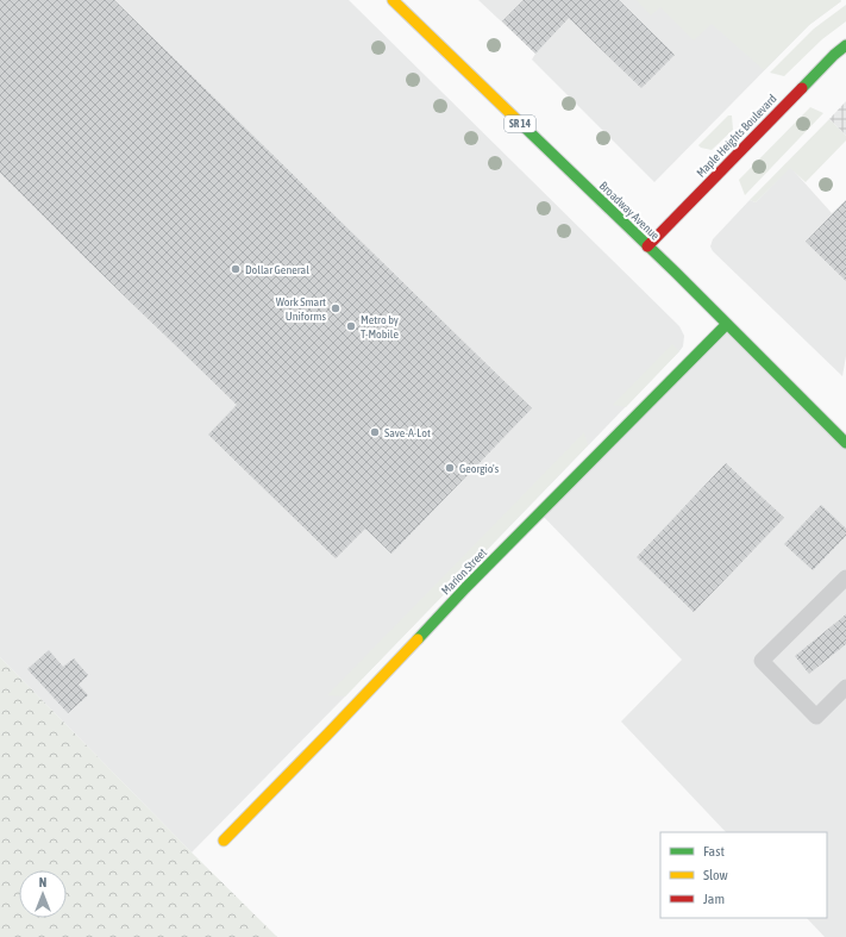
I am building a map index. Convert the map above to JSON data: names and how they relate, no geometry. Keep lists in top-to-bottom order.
{
  "streets": {
    "street": [
      "SR 14",
      "Maple Heights Boulevard",
      "Broadway Avenue",
      "Marion Street"
    ]
  },
  "crossings": [
    ["Maple Heights Boulevard", "Broadway Avenue"],
    ["Broadway Avenue", "Marion Street"]
  ],
  "places": [
    "Dollar General",
    "Work Smart Uniforms",
    "Metro by T-Mobile",
    "Save-A-Lot",
    "Georgio's"
  ],
  "legend": ["Fast", "Slow", "Jam"],
  "north": "top"
}
